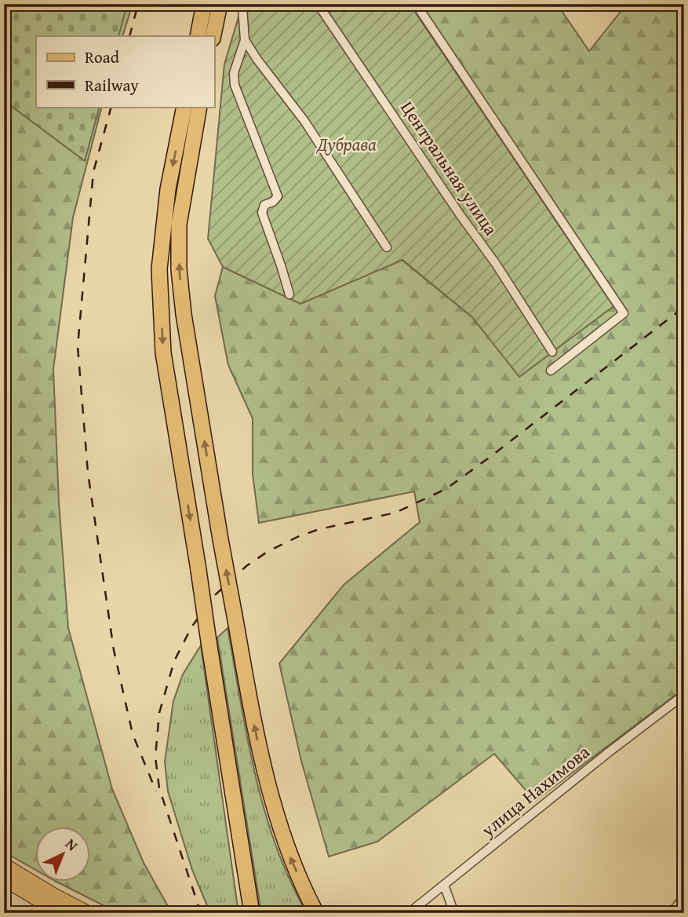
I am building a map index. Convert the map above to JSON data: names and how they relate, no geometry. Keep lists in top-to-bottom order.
{
  "streets": {
    "street": ["Центральная улица", "улица Нахимова"]
  },
  "parks": ["Дубрава"],
  "legend": ["Road", "Railway"],
  "north": "top right"
}
